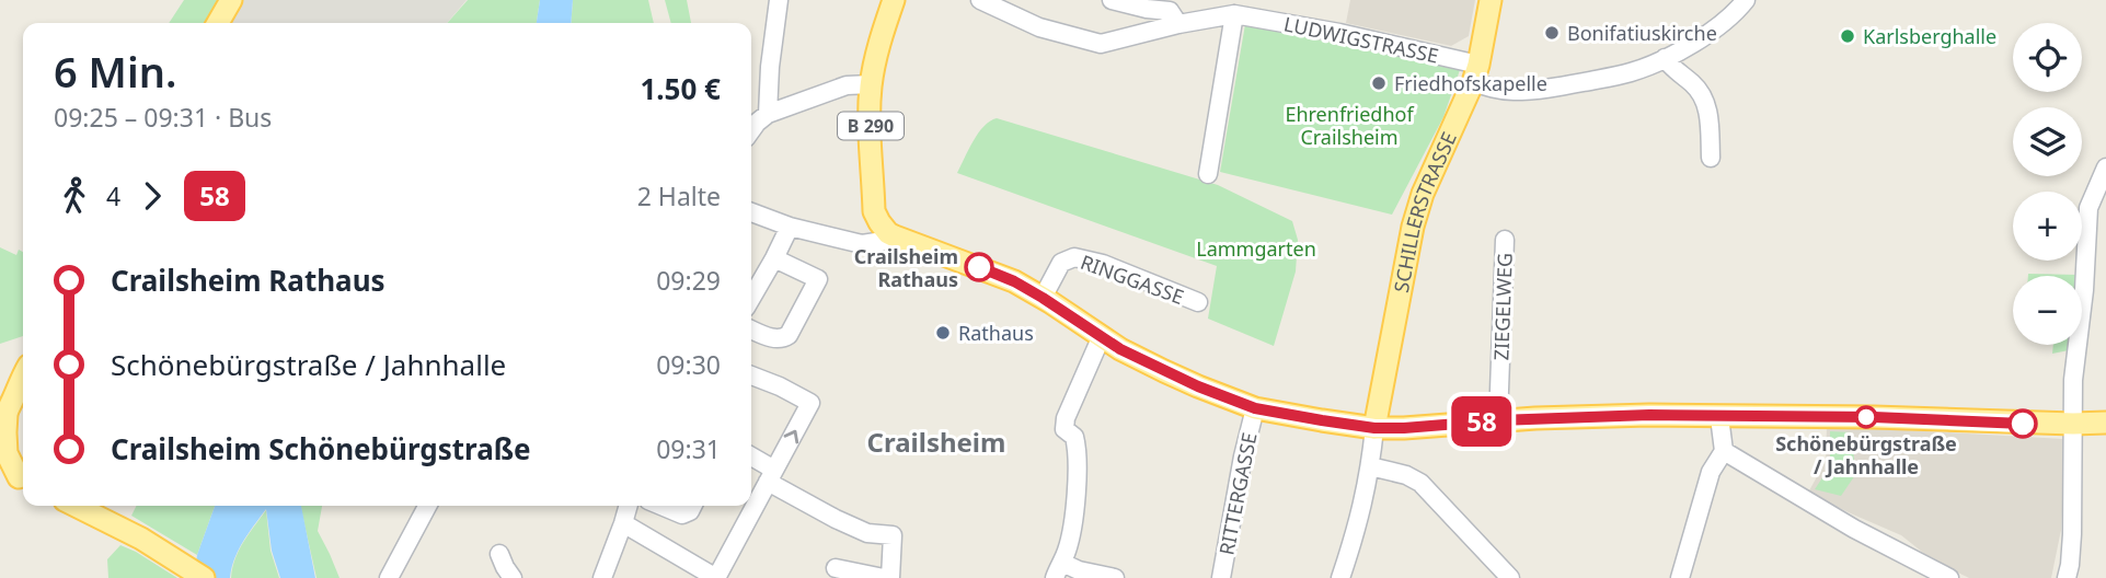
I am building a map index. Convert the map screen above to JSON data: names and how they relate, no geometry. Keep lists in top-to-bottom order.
{
  "streets": {
    "main road": ["B 290", "SCHILLERSTRASSE"],
    "street": [
      "LUDWIGSTRASSE",
      "RINGGASSE",
      "ZIEGELWEG",
      "RITTERGASSE"
    ]
  },
  "crossings": [
    ["LUDWIGSTRASSE", "SCHILLERSTRASSE"]
  ],
  "districts": ["Crailsheim"],
  "parks": ["Ehrenfriedhof Crailsheim", "Lammgarten"],
  "places": [
    "Bonifatiuskirche",
    "Karlsberghalle",
    "Friedhofskapelle",
    "Crailsheim Rathaus",
    "Rathaus",
    "Schönebürgstraße / Jahnhalle"
  ],
  "lines": ["bus line 58"],
  "page": {
    "on_map": "58",
    "map_buttons": ["+", "−"],
    "heading": ["6 Min.", "09:25 – 09:31 · Bus", "1.50 €"],
    "legs": ["4", "58", "2 Halte"],
    "list": [
      {
        "name": "Crailsheim Rathaus",
        "value": "09:29"
      },
      {
        "name": "Schönebürgstraße / Jahnhalle",
        "value": "09:30"
      },
      {
        "name": "Crailsheim Schönebürgstraße",
        "value": "09:31"
      }
    ]
  }
}
